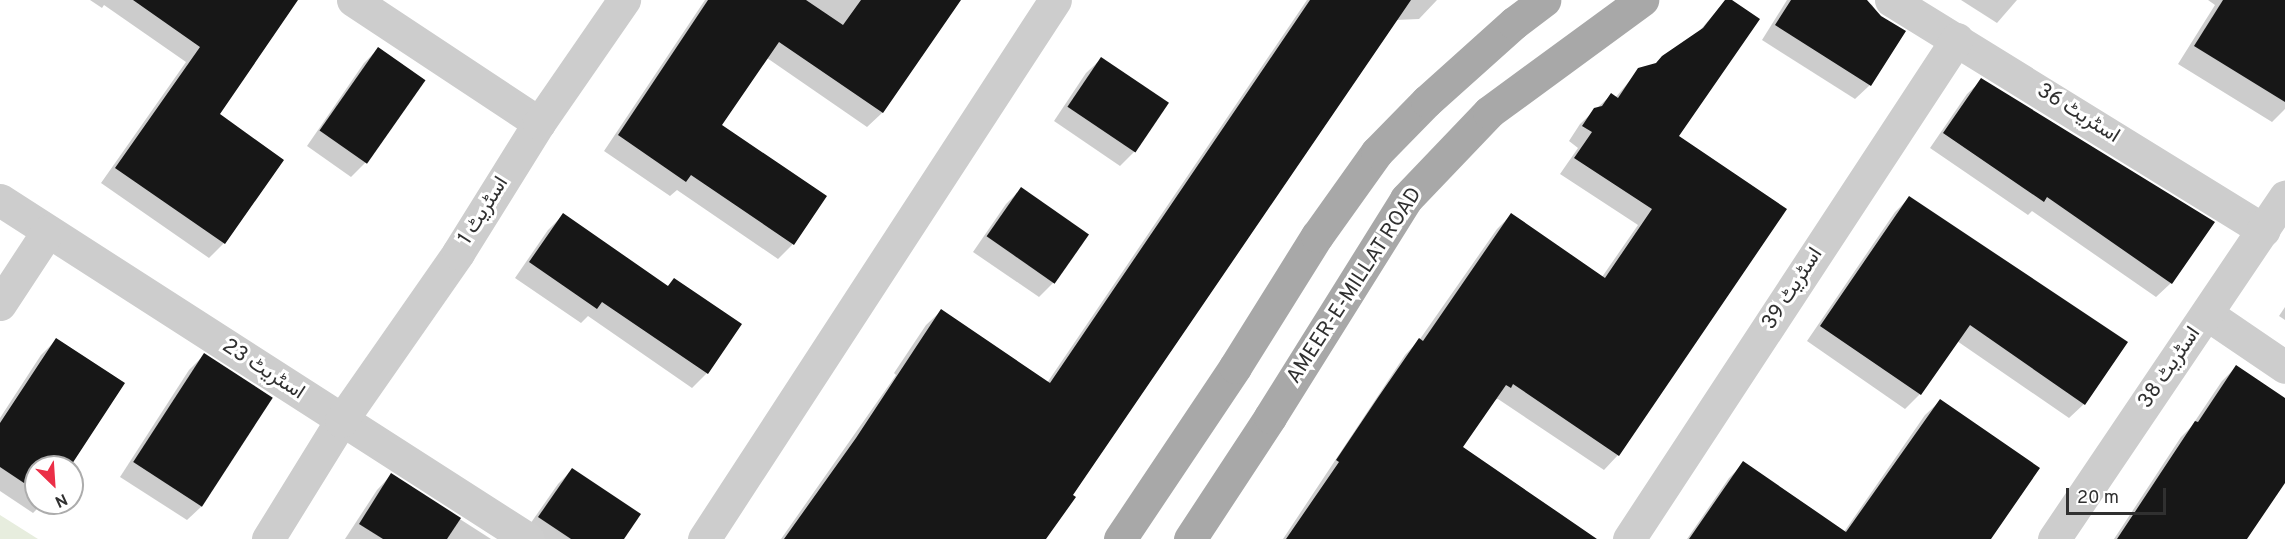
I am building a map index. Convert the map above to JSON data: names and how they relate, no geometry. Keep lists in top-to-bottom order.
{
  "streets": {
    "main road": ["AMEER-E-MILLAT ROAD"],
    "street": [
      "اسٹریٹ 36",
      "اسٹریٹ 1",
      "اسٹریٹ 39",
      "اسٹریٹ 38",
      "اسٹریٹ 23"
    ]
  },
  "crossings": [
    ["اسٹریٹ 36", "اسٹریٹ 39"],
    ["اسٹریٹ 36", "اسٹریٹ 38"],
    ["اسٹریٹ 1", "اسٹریٹ 23"]
  ],
  "scale_bar": "20 m",
  "north": "bottom right"
}
